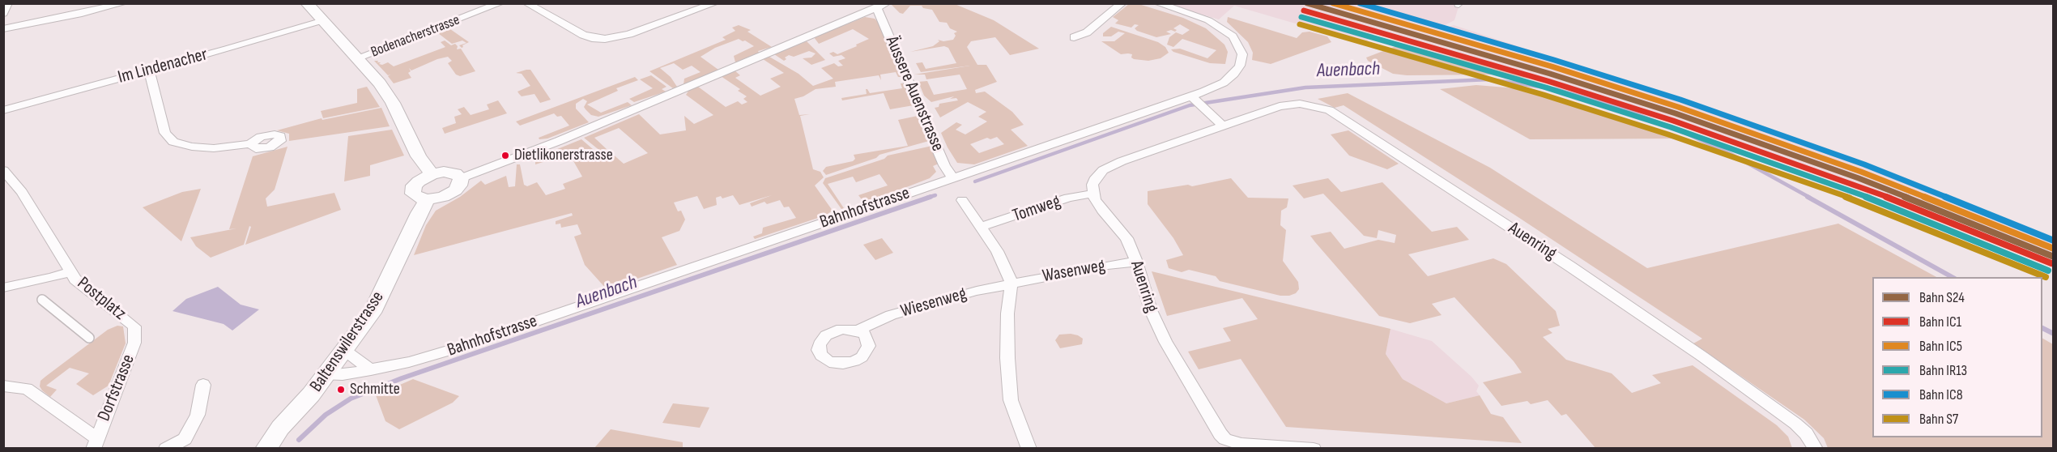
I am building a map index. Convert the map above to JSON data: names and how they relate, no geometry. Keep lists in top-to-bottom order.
{
  "streets": {
    "main road": ["Baltenswilerstrasse"],
    "street": [
      "Bodenacherstrasse",
      "Im Lindenacher",
      "Äussere Auenstrasse",
      "Bahnhofstrasse",
      "Tomweg",
      "Auenring",
      "Wasenweg",
      "Postplatz",
      "Wiesenweg",
      "Dorfstrasse"
    ]
  },
  "crossings": [
    ["Äussere Auenstrasse", "Bahnhofstrasse"],
    ["Bahnhofstrasse", "Baltenswilerstrasse"],
    ["Tomweg", "Auenring"],
    ["Auenring", "Wasenweg"],
    ["Wasenweg", "Wiesenweg"],
    ["Postplatz", "Dorfstrasse"]
  ],
  "water": ["Auenbach"],
  "places": ["Dietlikonerstrasse", "Schmitte"],
  "lines": [
    "rail line S24",
    "rail line IC5",
    "rail line IC8",
    "rail line IC1",
    "rail line IR13",
    "rail line S7"
  ],
  "legend": [
    "Bahn S24",
    "Bahn IC1",
    "Bahn IC5",
    "Bahn IR13",
    "Bahn IC8",
    "Bahn S7"
  ]
}
